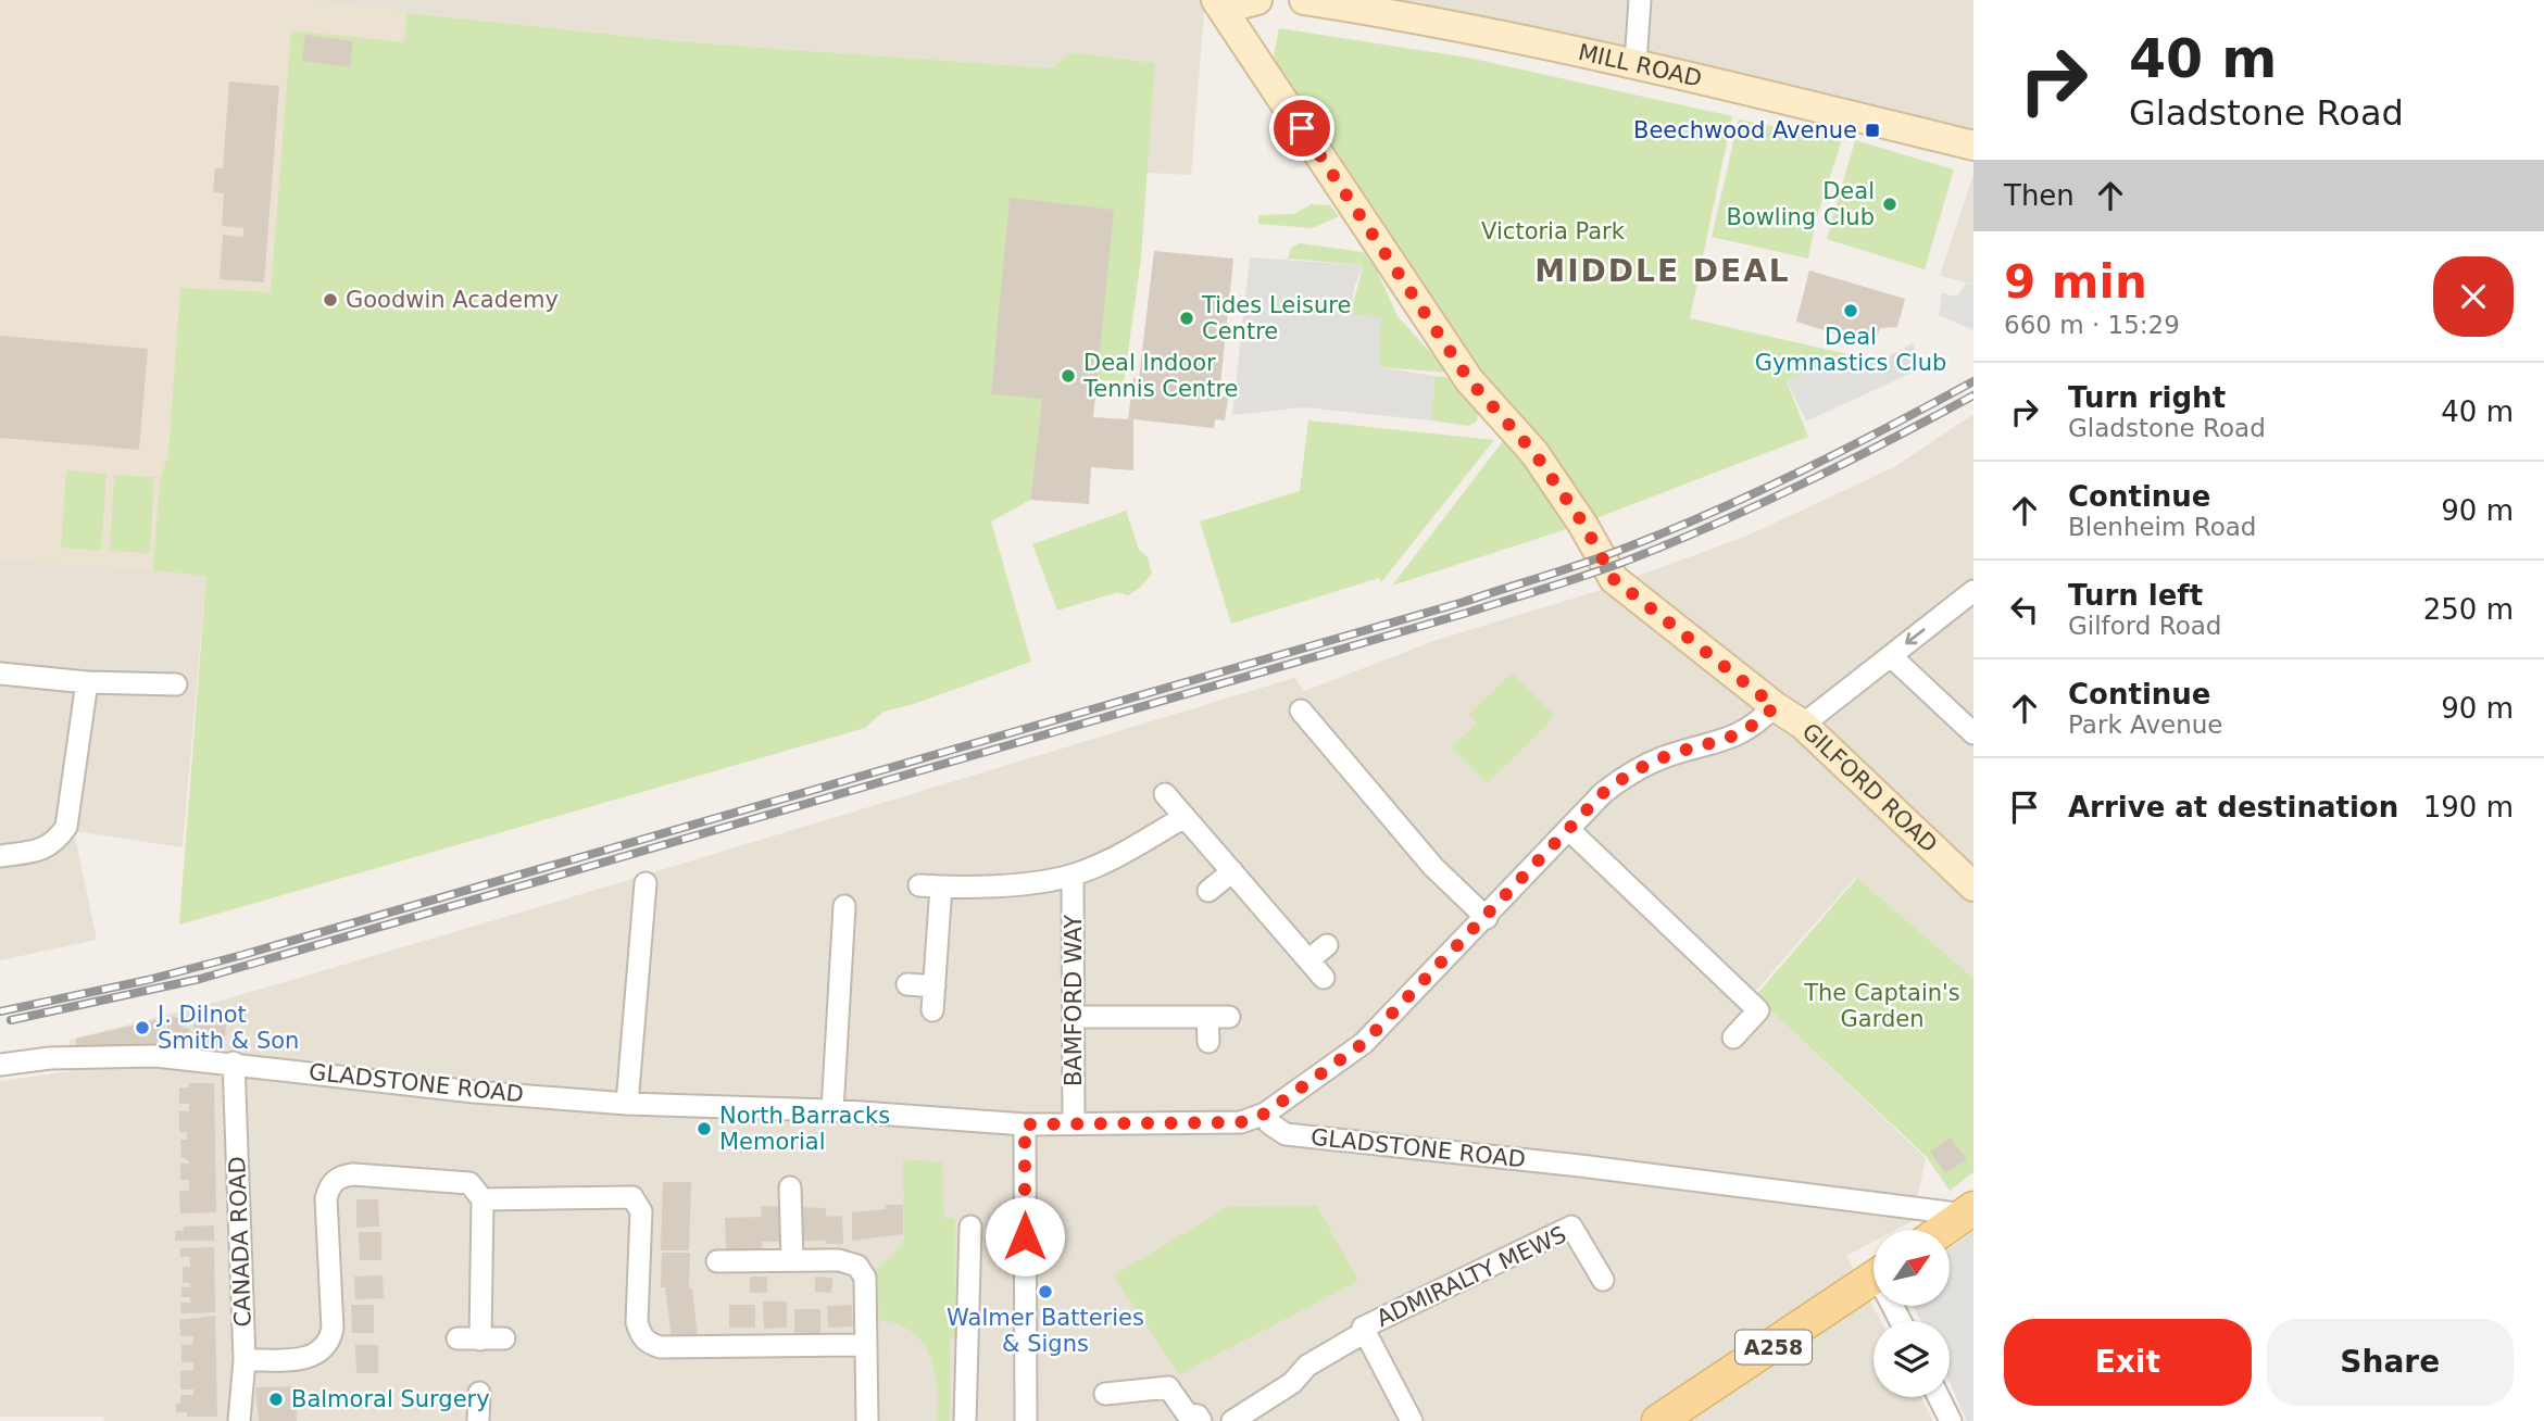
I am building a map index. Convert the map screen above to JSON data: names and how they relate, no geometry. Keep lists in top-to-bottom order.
{
  "streets": {
    "main road": ["A258"],
    "street": [
      "MILL ROAD",
      "GILFORD ROAD",
      "BAMFORD WAY",
      "GLADSTONE ROAD",
      "CANADA ROAD",
      "ADMIRALTY MEWS"
    ]
  },
  "crossings": [
    ["BAMFORD WAY", "GLADSTONE ROAD"],
    ["GLADSTONE ROAD", "CANADA ROAD"]
  ],
  "districts": ["MIDDLE DEAL"],
  "parks": ["Victoria Park", "The Captain's Garden"],
  "places": {
    "transit": ["Beechwood Avenue"],
    "other": [
      "Deal Bowling Club",
      "Goodwin Academy",
      "Deal Gymnastics Club",
      "Tides Leisure Centre",
      "Deal Indoor Tennis Centre",
      "J. Dilnot Smith & Son",
      "North Barracks Memorial",
      "Walmer Batteries & Signs",
      "Balmoral Surgery"
    ]
  },
  "north": "top right",
  "page": {
    "turn": ["40 m", "Gladstone Road"],
    "then": "Then",
    "heading": ["9 min", "660 m · 15:29"],
    "list": [
      {
        "name": "Turn right",
        "note": "Gladstone Road",
        "value": "40 m"
      },
      {
        "name": "Continue",
        "note": "Blenheim Road",
        "value": "90 m"
      },
      {
        "name": "Turn left",
        "note": "Gilford Road",
        "value": "250 m"
      },
      {
        "name": "Continue",
        "note": "Park Avenue",
        "value": "90 m"
      },
      {
        "name": "Arrive at destination",
        "value": "190 m"
      }
    ],
    "buttons": ["Exit", "Share"]
  }
}
